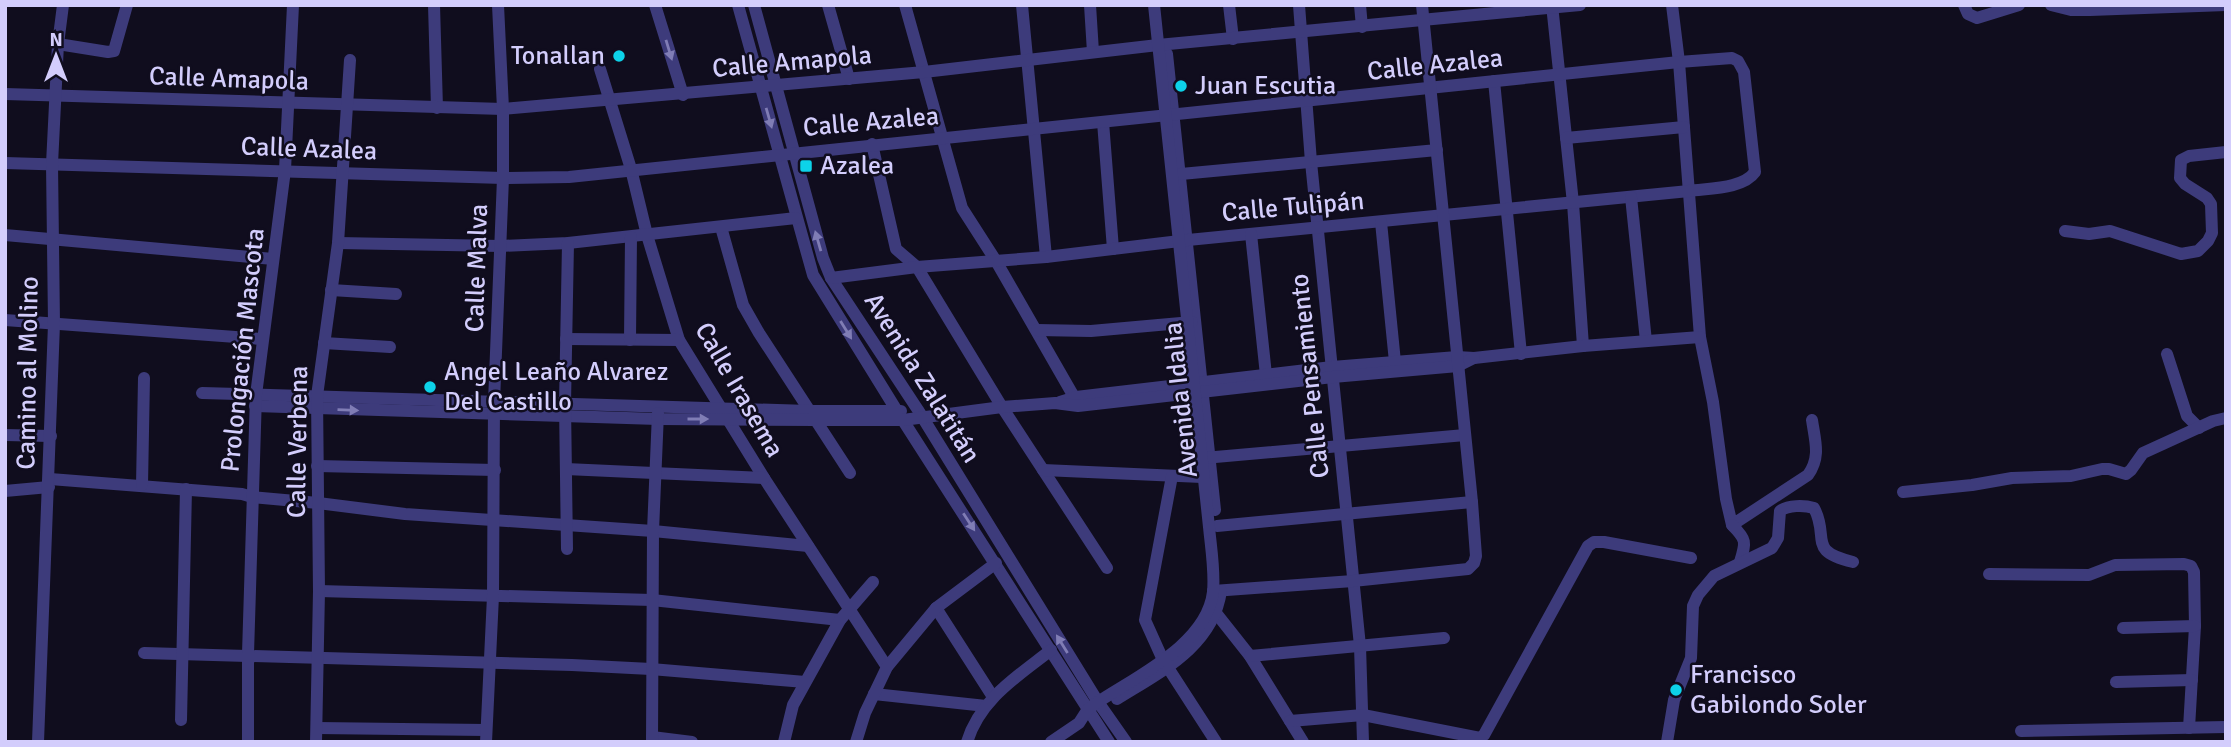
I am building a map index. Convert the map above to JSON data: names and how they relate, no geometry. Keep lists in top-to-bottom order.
{
  "streets": {
    "street": [
      "Calle Amapola",
      "Calle Azalea",
      "Calle Tulipán",
      "Calle Malva",
      "Prolongación Mascota",
      "Camino al Molino",
      "Calle Pensamiento",
      "Avenida Zalatitán",
      "Calle Irasema",
      "Avenida Idalia",
      "Calle Verbena"
    ]
  },
  "crossings": [
    ["Calle Amapola", "Calle Malva"],
    ["Calle Amapola", "Prolongación Mascota"],
    ["Calle Amapola", "Camino al Molino"],
    ["Calle Amapola", "Calle Pensamiento"],
    ["Calle Amapola", "Avenida Zalatitán"],
    ["Calle Amapola", "Calle Irasema"],
    ["Calle Amapola", "Avenida Idalia"],
    ["Calle Amapola", "Calle Verbena"],
    ["Calle Azalea", "Calle Tulipán"],
    ["Calle Azalea", "Calle Malva"],
    ["Calle Azalea", "Prolongación Mascota"],
    ["Calle Azalea", "Camino al Molino"],
    ["Calle Azalea", "Calle Pensamiento"],
    ["Calle Azalea", "Avenida Zalatitán"],
    ["Calle Azalea", "Calle Irasema"],
    ["Calle Azalea", "Avenida Idalia"],
    ["Calle Azalea", "Calle Verbena"],
    ["Calle Tulipán", "Calle Pensamiento"],
    ["Calle Tulipán", "Avenida Zalatitán"],
    ["Calle Tulipán", "Avenida Idalia"],
    ["Avenida Zalatitán", "Avenida Idalia"]
  ],
  "places": {
    "other": [
      "Tonallan",
      "Juan Escutia",
      "Angel Leaño Alvarez Del Castillo",
      "Francisco Gabilondo Soler"
    ],
    "transit": ["Azalea"]
  },
  "north": "top"
}
